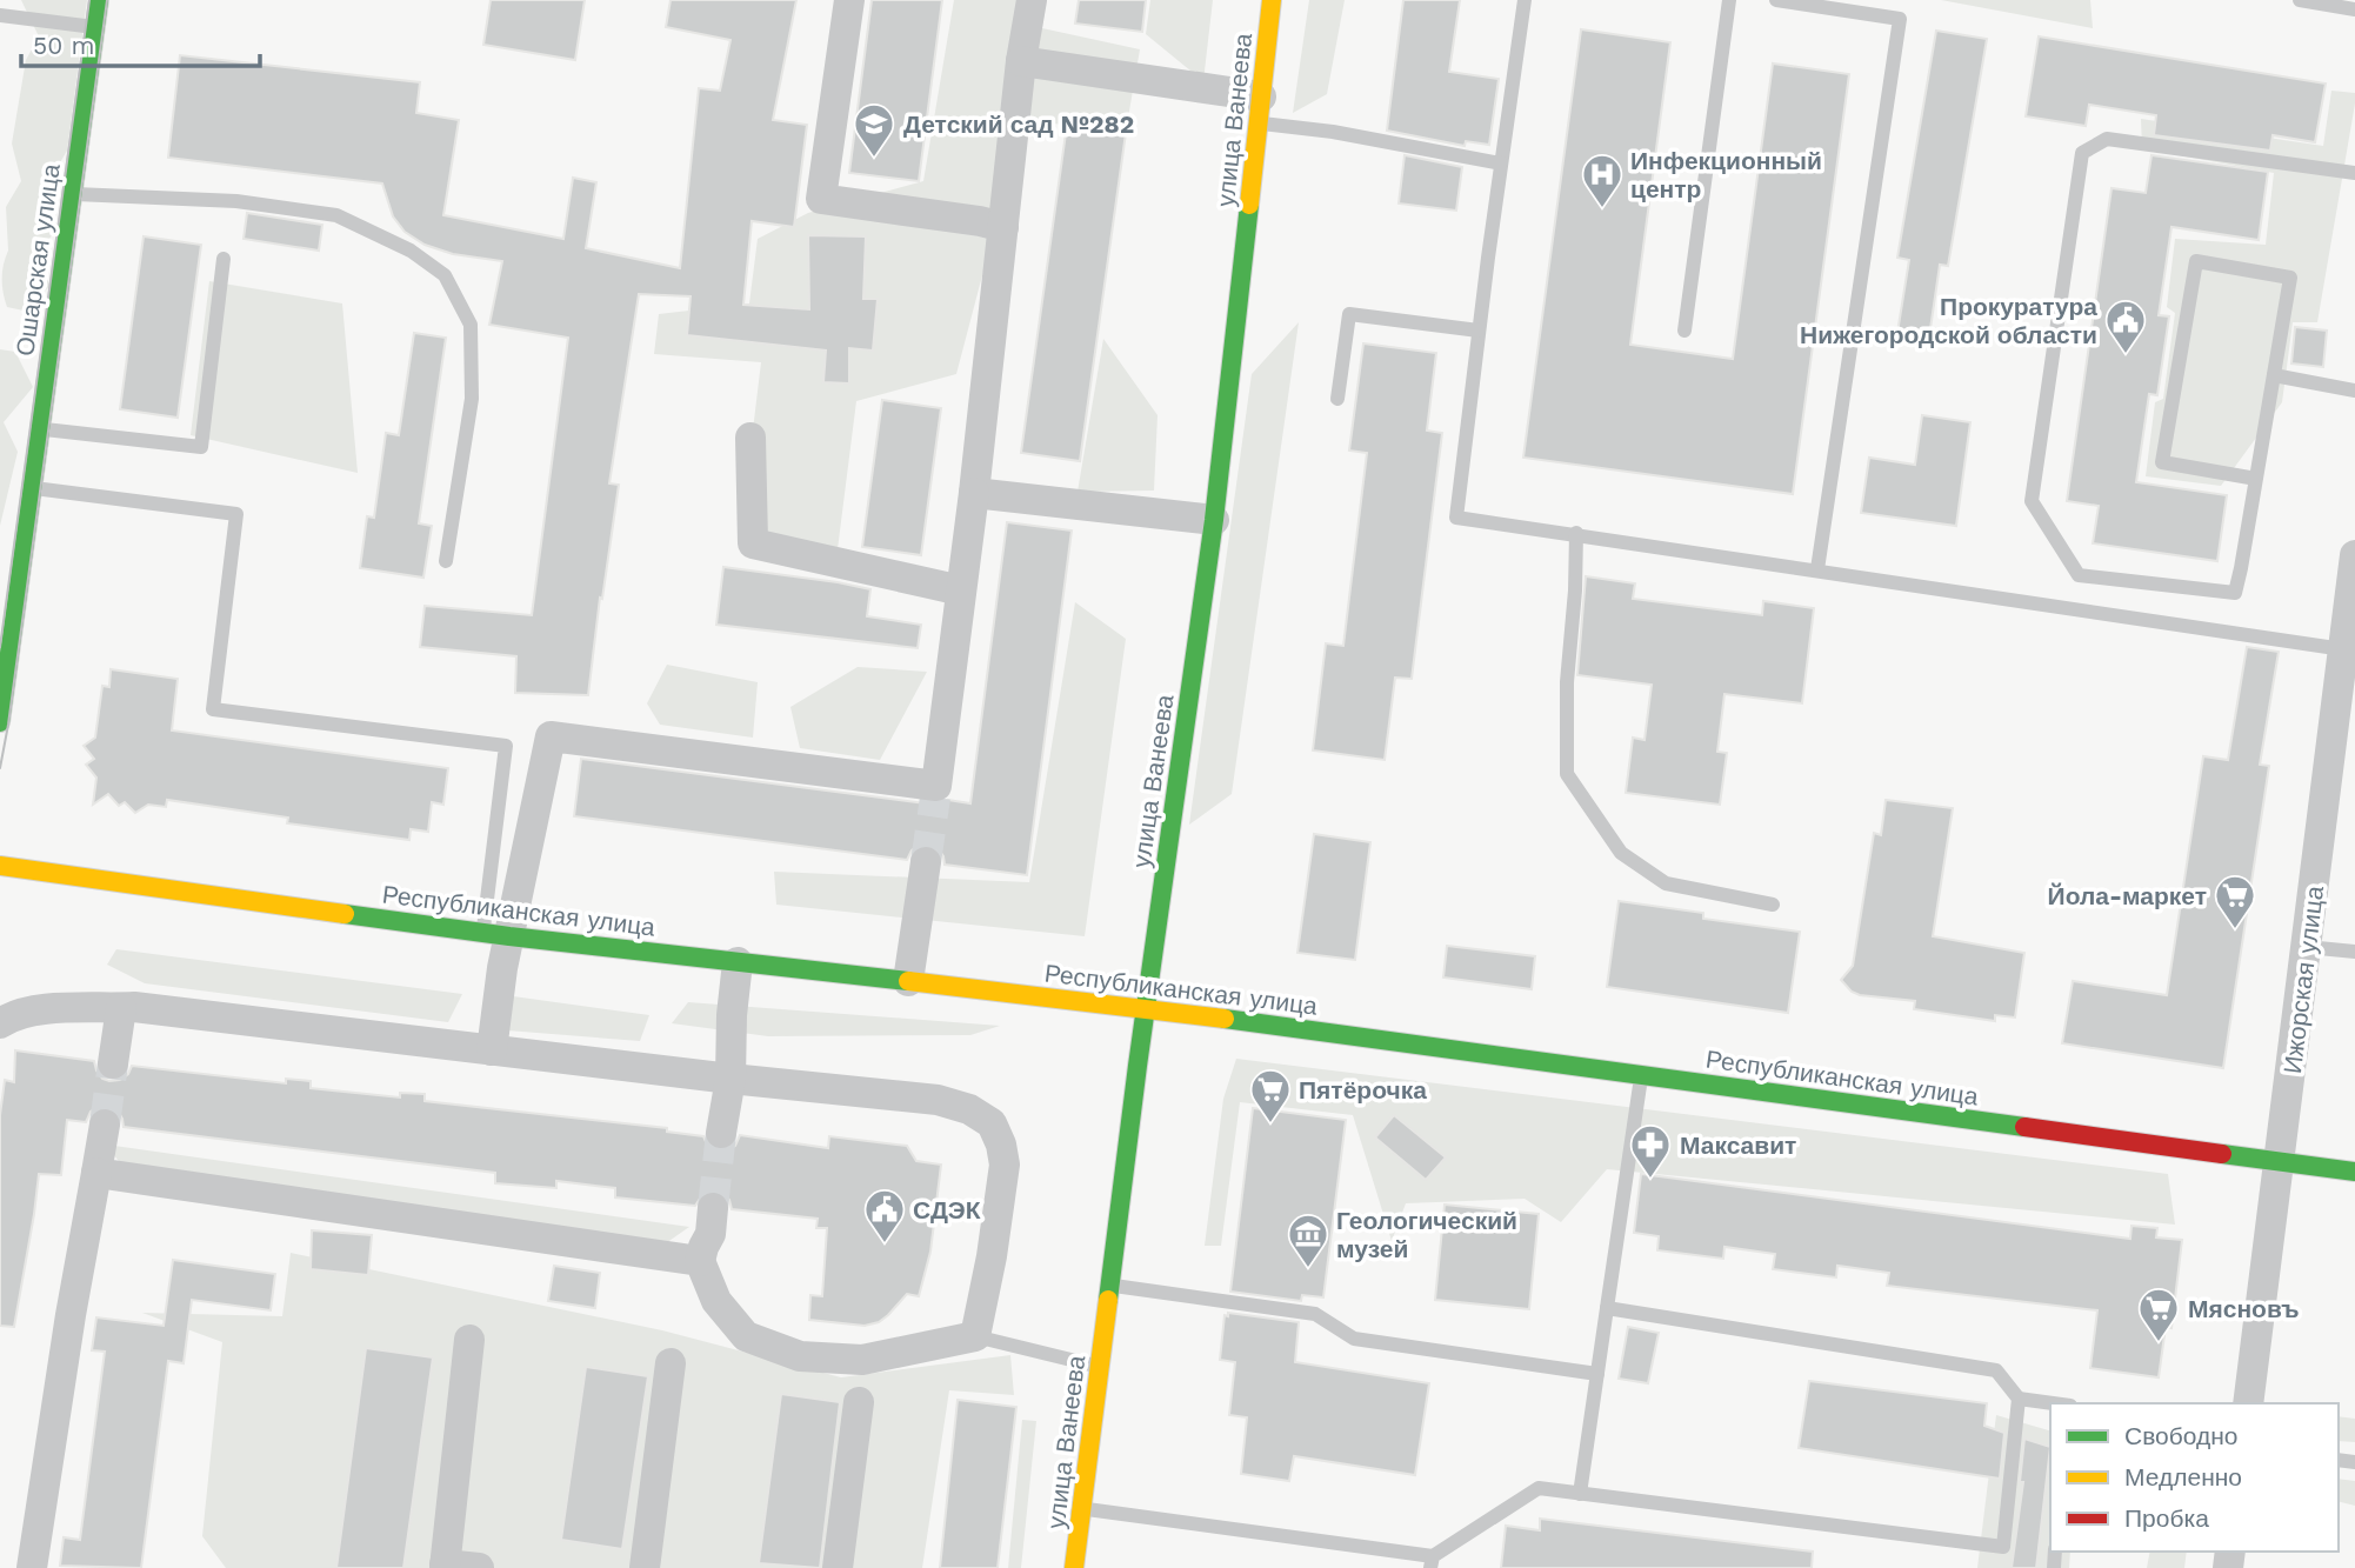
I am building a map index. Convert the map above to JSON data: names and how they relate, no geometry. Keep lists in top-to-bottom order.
{
  "streets": {
    "street": [
      "улица Ванеева",
      "Ошарская улица",
      "Республиканская улица",
      "Ижорская улица"
    ]
  },
  "crossings": [
    ["улица Ванеева", "Республиканская улица"],
    ["Республиканская улица", "Ижорская улица"]
  ],
  "places": {
    "school or university": ["Детский сад №282"],
    "hospital": ["Инфекционный центр"],
    "public building": ["Прокуратура Нижегородской области", "СДЭК"],
    "supermarket": ["Йола-маркет", "Пятёрочка", "Мясновъ"],
    "pharmacy": ["Максавит"],
    "museum": ["Геологический музей"]
  },
  "legend": ["Свободно", "Медленно", "Пробка"],
  "scale_bar": "50 m"
}
